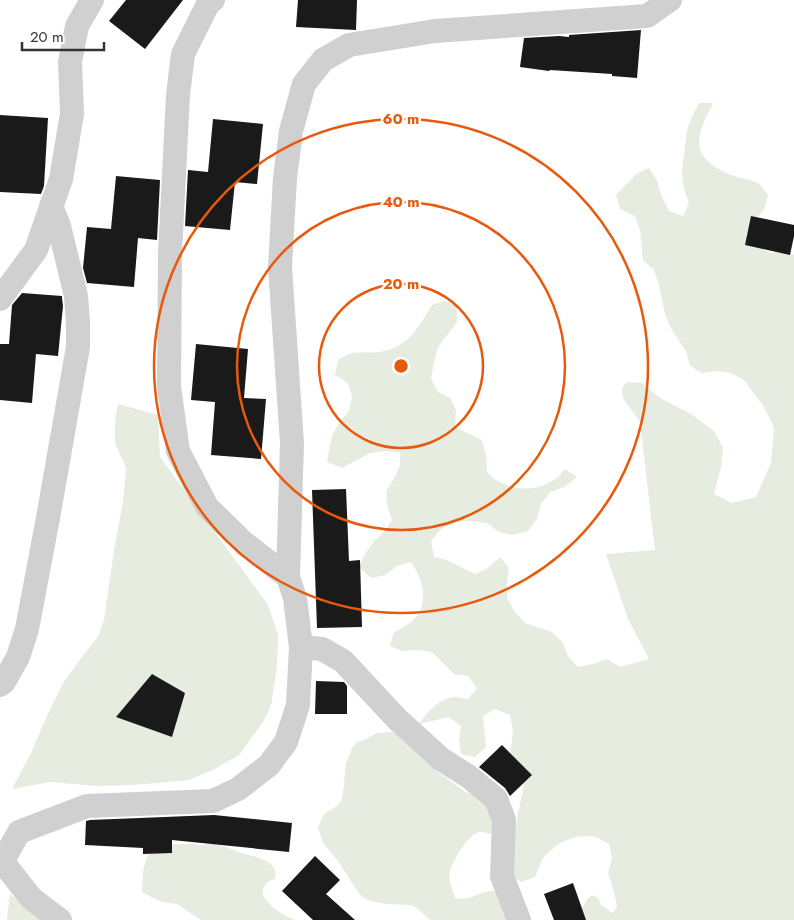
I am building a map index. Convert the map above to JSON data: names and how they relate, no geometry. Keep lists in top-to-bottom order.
{
  "scale_bar": "20 m",
  "rings": ["60 m", "40 m", "20 m"]
}
